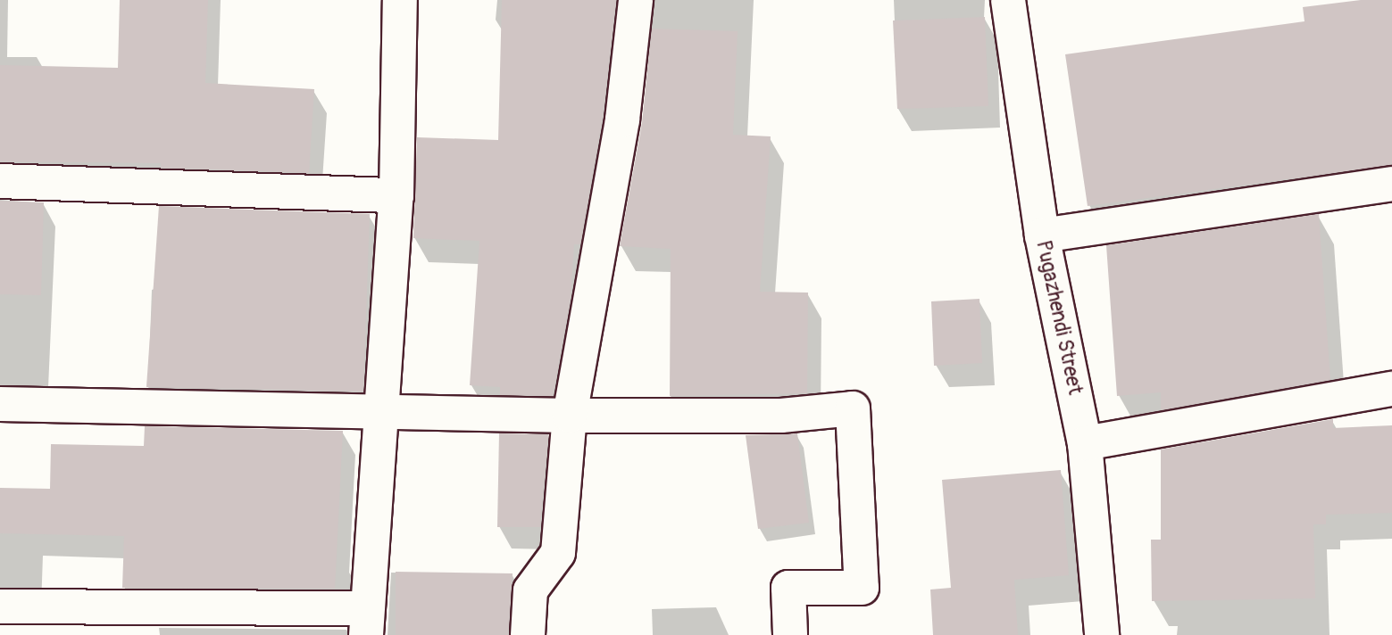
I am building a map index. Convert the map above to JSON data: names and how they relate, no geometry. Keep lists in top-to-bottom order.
{
  "streets": {
    "street": ["Pugazhendi Street"]
  }
}
